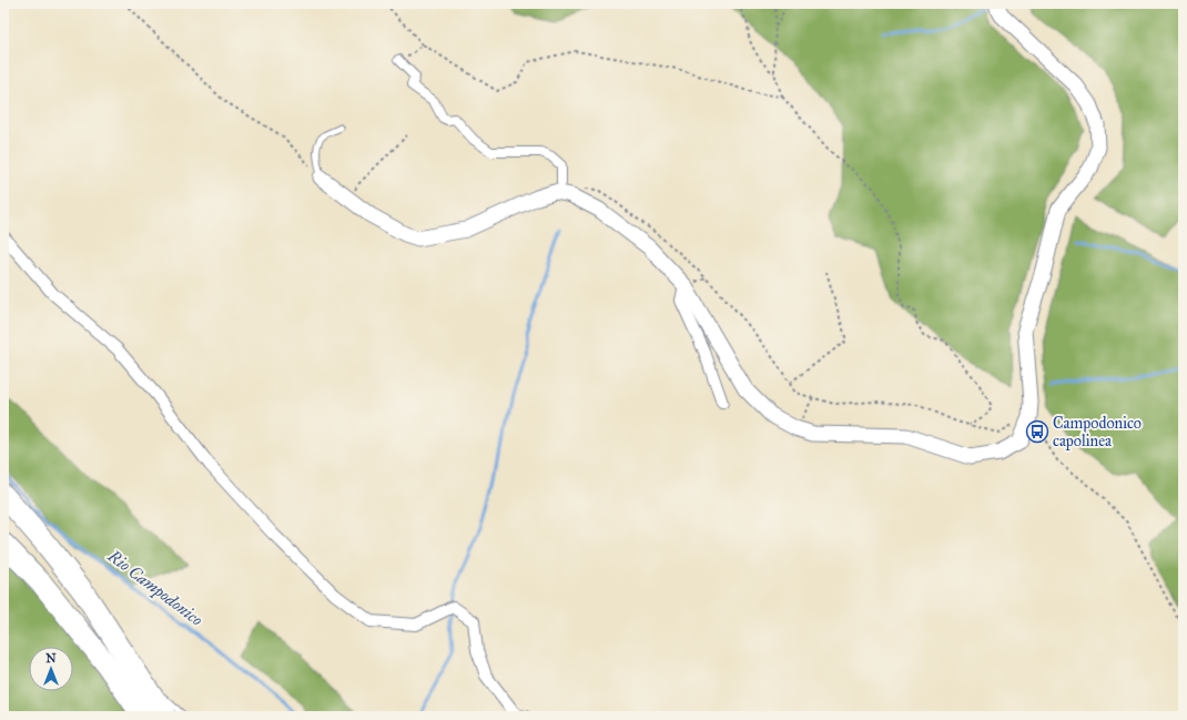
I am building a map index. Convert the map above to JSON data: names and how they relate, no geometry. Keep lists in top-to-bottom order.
{
  "water": ["Rio Campodonico"],
  "places": {
    "bus stop": ["Campodonico capolinea"]
  },
  "north": "top"
}
